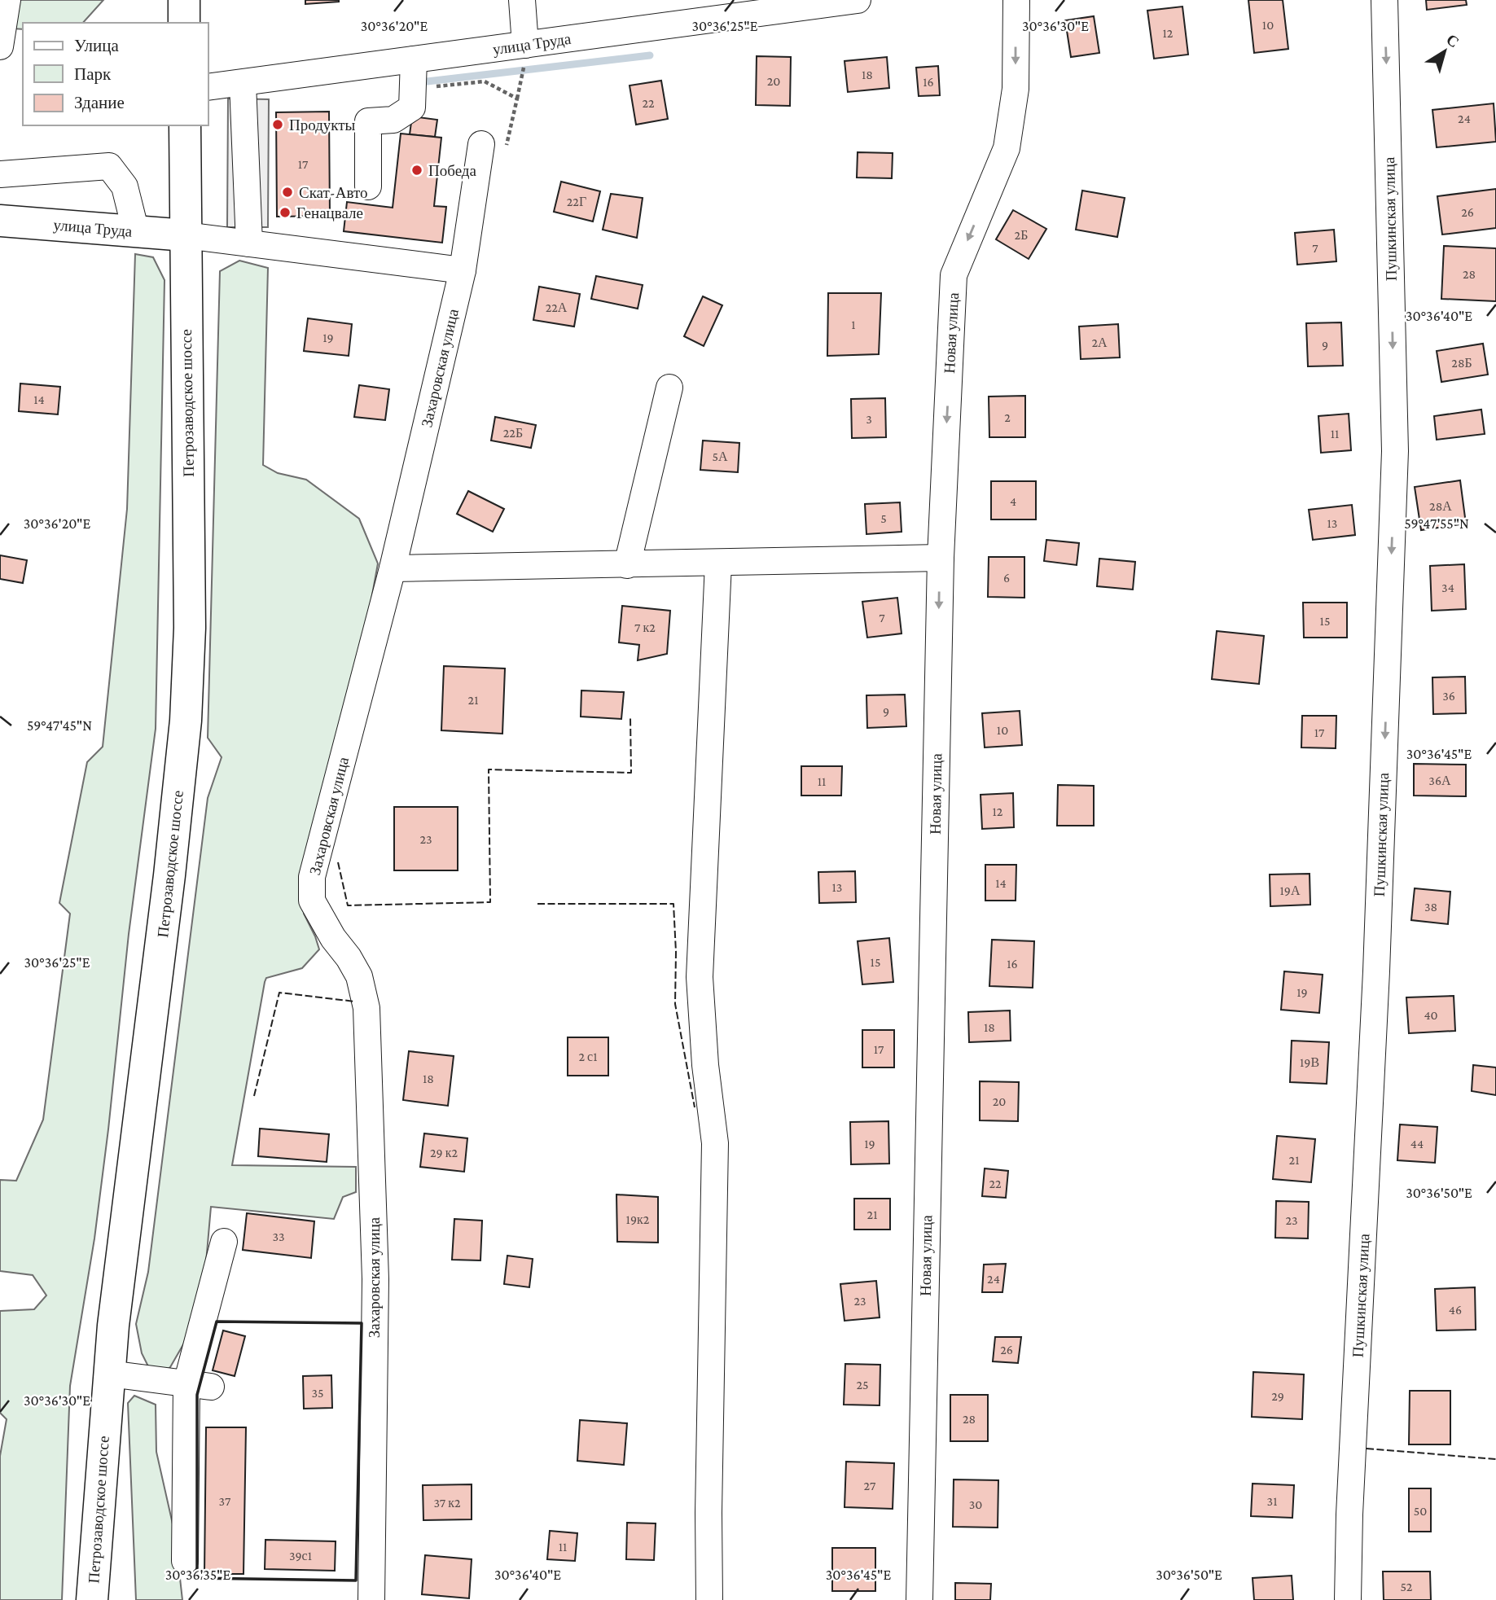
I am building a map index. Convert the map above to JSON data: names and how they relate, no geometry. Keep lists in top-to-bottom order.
{
  "streets": {
    "main road": ["улица Труда", "Петрозаводское шоссе"],
    "street": ["Пушкинская улица", "Новая улица", "Захаровская улица"]
  },
  "crossings": [
    ["улица Труда", "Петрозаводское шоссе"]
  ],
  "one_way": ["Пушкинская улица"],
  "places": [
    "Продукты",
    "Победа",
    "Скат-Авто",
    "Генацвале"
  ],
  "house_numbers": [
    "10",
    "12",
    "18",
    "20",
    "16",
    "22",
    "24",
    "17",
    "22Г",
    "26",
    "2Б",
    "7",
    "28",
    "22А",
    "1",
    "19",
    "2А",
    "9",
    "28Б",
    "14",
    "2",
    "3",
    "22Б",
    "11",
    "5А",
    "4",
    "28А",
    "5",
    "13",
    "6",
    "34",
    "7",
    "15",
    "7 к2",
    "36",
    "21",
    "9",
    "10",
    "17",
    "36А",
    "11",
    "12",
    "23",
    "14",
    "13",
    "19А",
    "38",
    "15",
    "16",
    "19",
    "40",
    "18",
    "17",
    "2 с1",
    "19В",
    "18",
    "20",
    "19",
    "44",
    "29 к2",
    "21",
    "22",
    "21",
    "19к2",
    "23",
    "33",
    "24",
    "23",
    "46",
    "26",
    "25",
    "35",
    "29",
    "28",
    "27",
    "37",
    "31",
    "37 к2",
    "30",
    "50",
    "11",
    "39с1",
    "52"
  ],
  "legend": ["Улица", "Парк", "Здание"],
  "north": "top right",
  "coordinates": [
    "30°36'20\"E",
    "30°36'25\"E",
    "30°36'30\"E",
    "30°36'40\"E",
    "59°47'55\"N",
    "59°47'45\"N",
    "30°36'45\"E",
    "30°36'50\"E",
    "30°36'35\"E"
  ]
}
